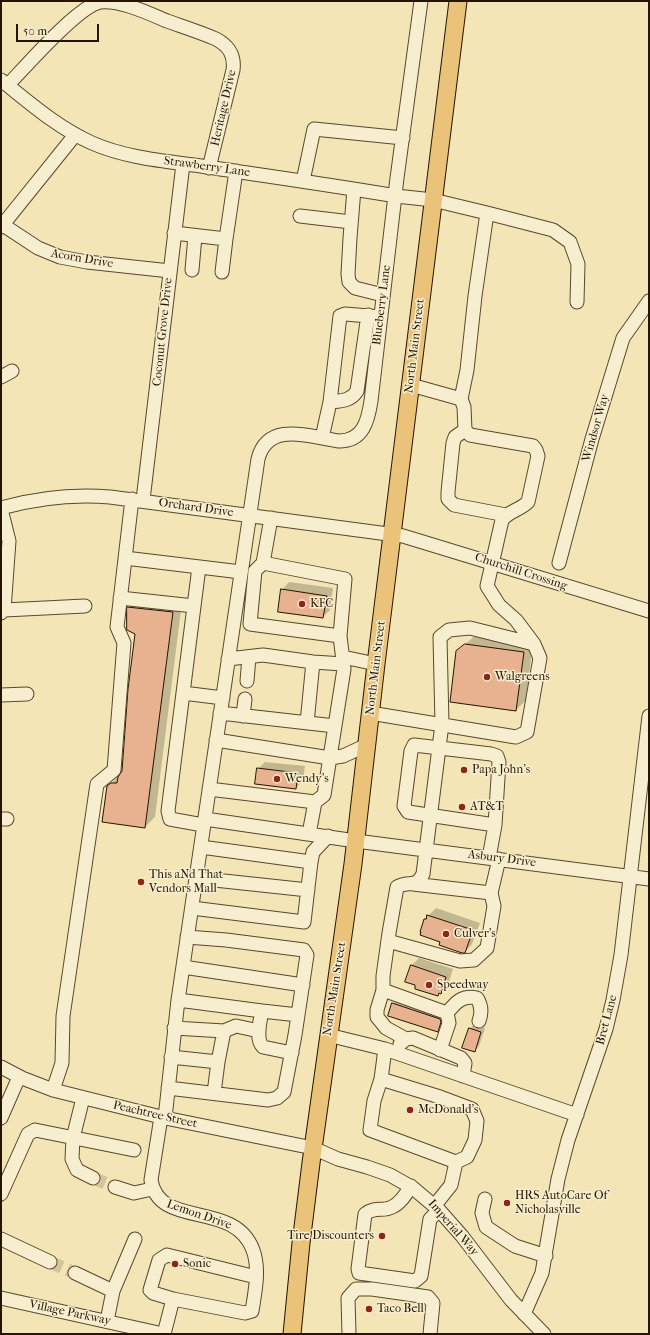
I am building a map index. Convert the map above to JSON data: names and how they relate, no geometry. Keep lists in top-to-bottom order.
{
  "streets": {
    "main road": ["North Main Street"],
    "street": [
      "Heritage Drive",
      "Strawberry Lane",
      "Acorn Drive",
      "Blueberry Lane",
      "Coconut Grove Drive",
      "Windsor Way",
      "Orchard Drive",
      "Churchill Crossing",
      "Asbury Drive",
      "Bret Lane",
      "Peachtree Street",
      "Lemon Drive",
      "Imperial Way",
      "Village Parkway"
    ]
  },
  "crossings": [
    ["Heritage Drive", "Strawberry Lane"],
    ["Strawberry Lane", "Blueberry Lane"],
    ["Strawberry Lane", "Coconut Grove Drive"],
    ["Strawberry Lane", "North Main Street"],
    ["Acorn Drive", "Coconut Grove Drive"],
    ["Blueberry Lane", "Orchard Drive"],
    ["Coconut Grove Drive", "Orchard Drive"],
    ["Coconut Grove Drive", "Peachtree Street"],
    ["North Main Street", "Orchard Drive"],
    ["North Main Street", "Churchill Crossing"],
    ["North Main Street", "Asbury Drive"],
    ["North Main Street", "Peachtree Street"],
    ["North Main Street", "Imperial Way"],
    ["Orchard Drive", "Churchill Crossing"],
    ["Asbury Drive", "Bret Lane"],
    ["Bret Lane", "Imperial Way"],
    ["Peachtree Street", "Imperial Way"]
  ],
  "places": [
    "KFC",
    "Walgreens",
    "Papa John's",
    "Wendy's",
    "AT&T",
    "This aNd That Vendors Mall",
    "Culver's",
    "Speedway",
    "McDonald's",
    "HRS AutoCare Of Nicholasville",
    "Tire Discounters",
    "Sonic",
    "Taco Bell"
  ],
  "scale_bar": "50 m"
}
